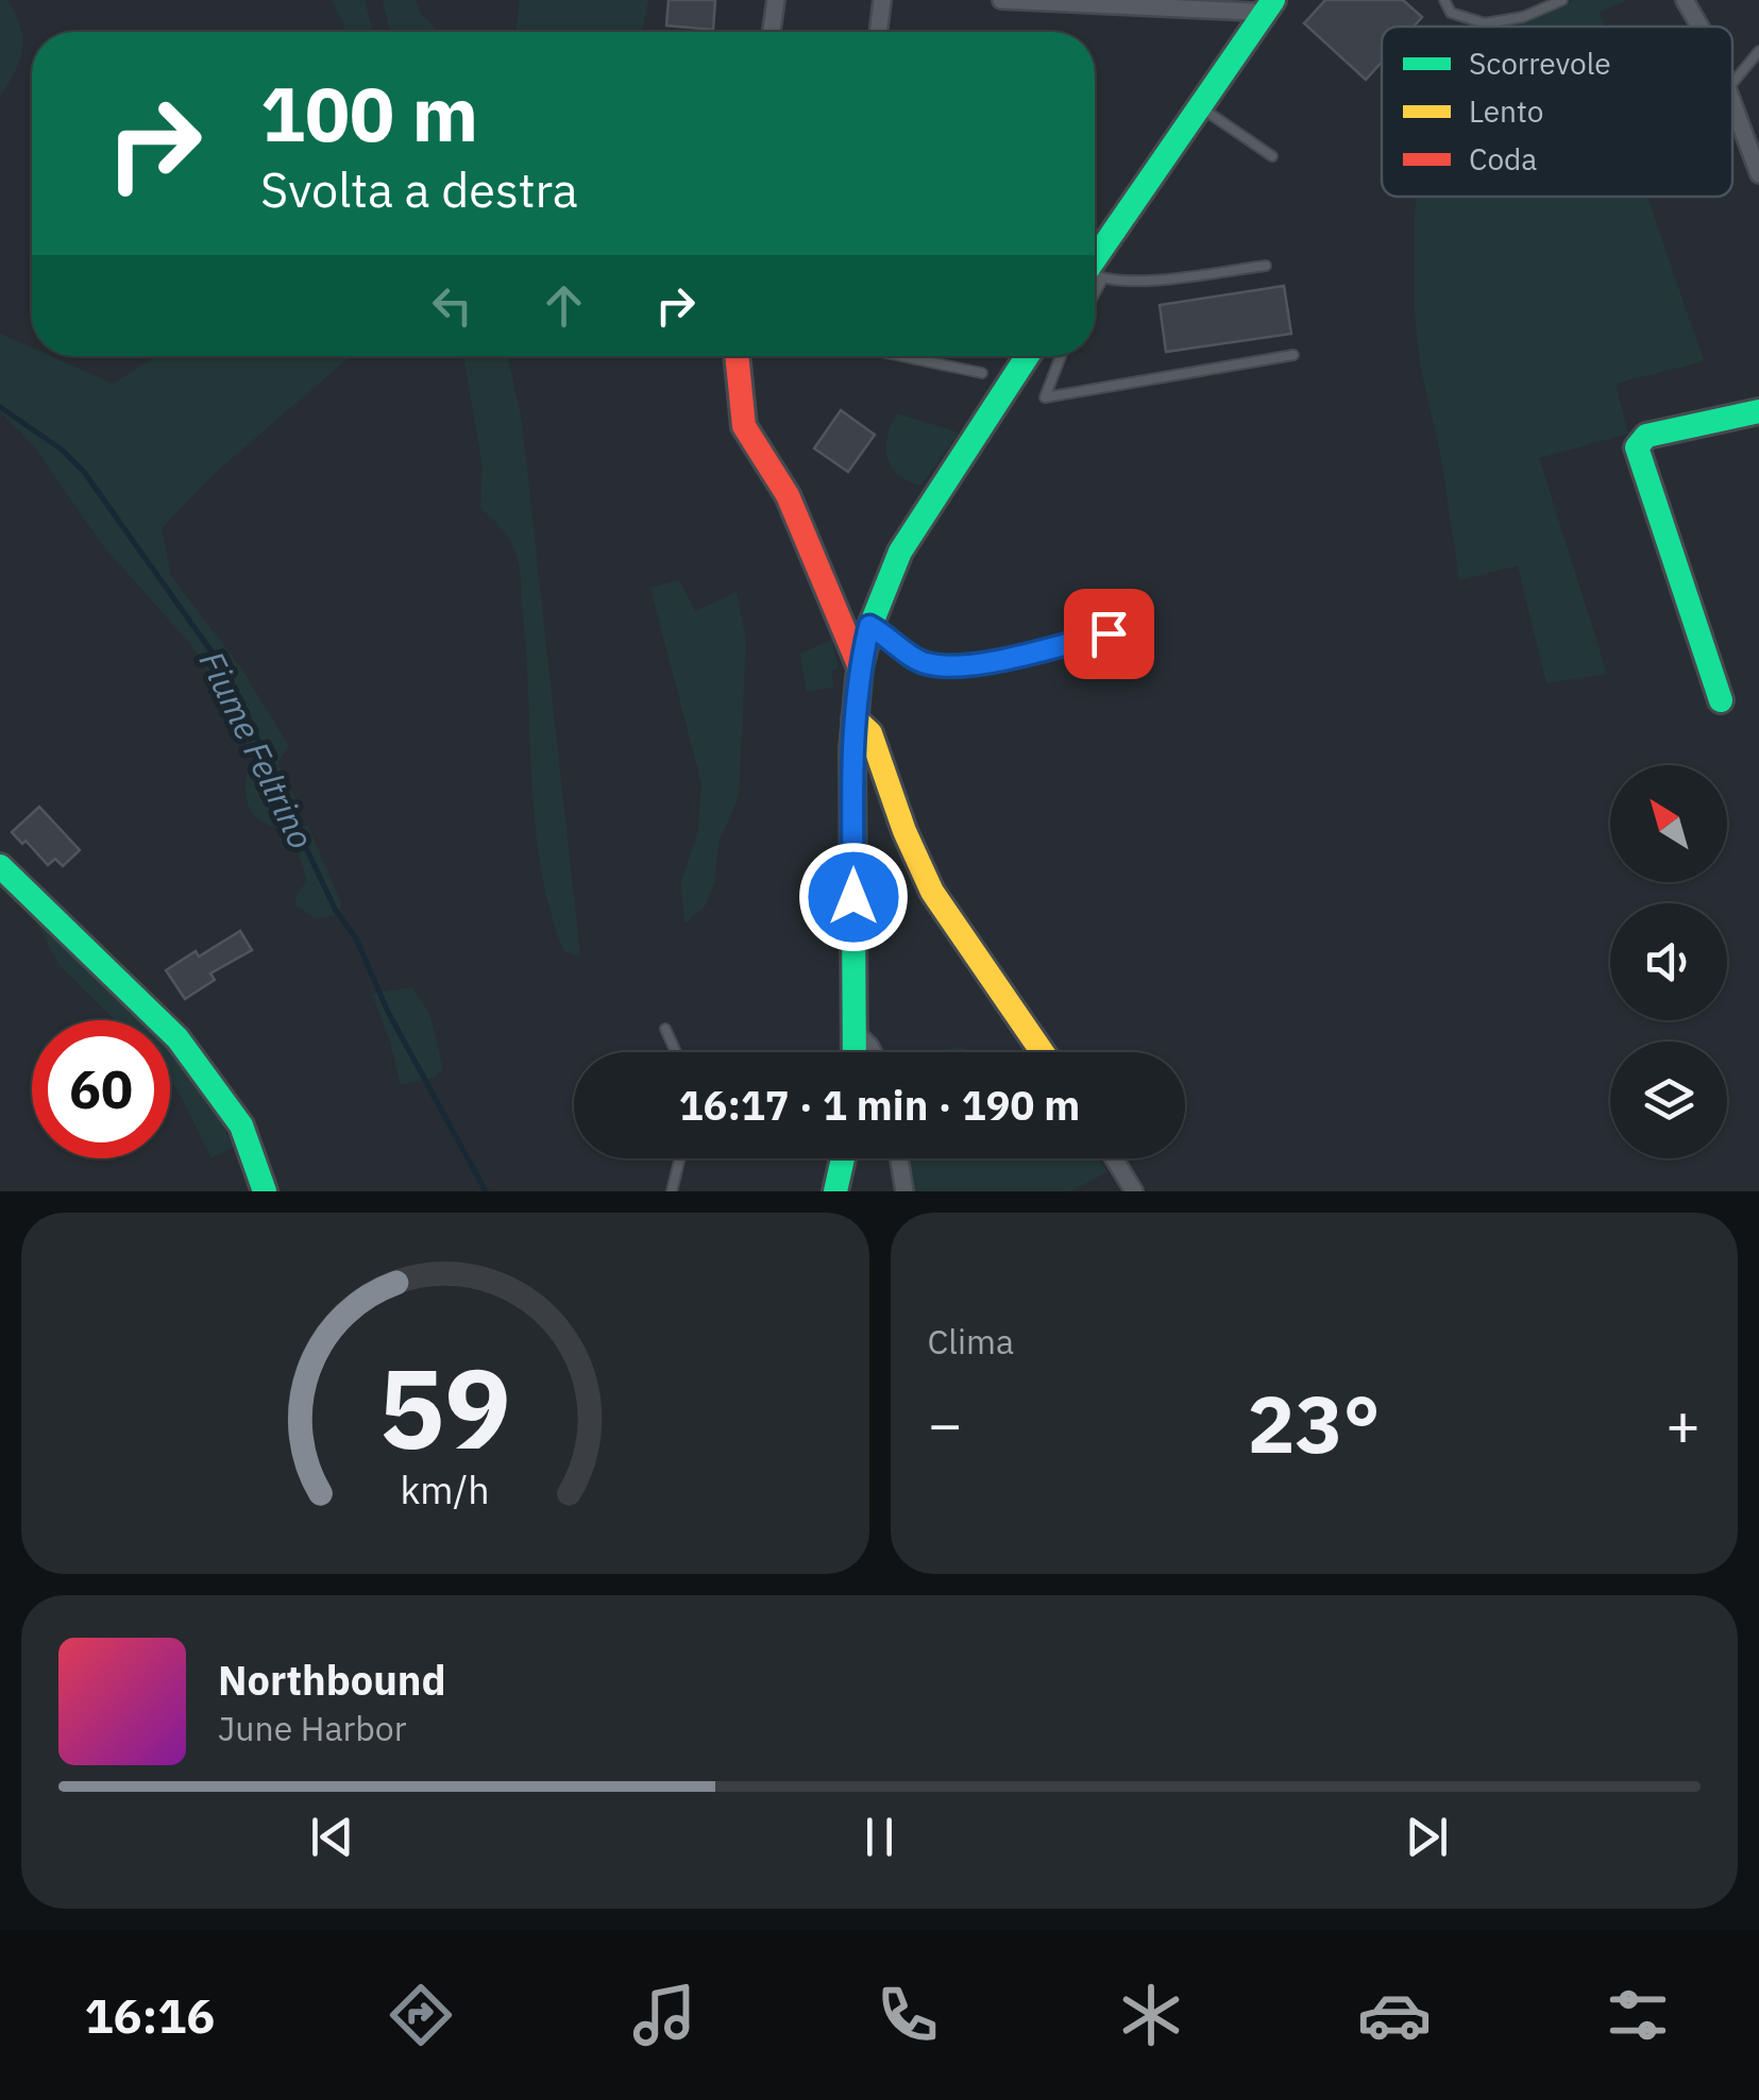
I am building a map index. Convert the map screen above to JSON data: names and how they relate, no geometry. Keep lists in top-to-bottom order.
{
  "water": ["Fiume Feltrino"],
  "legend": ["Scorrevole", "Lento", "Coda"],
  "north": "top left",
  "page": {
    "turn": ["100 m", "Svolta a destra"],
    "limit": "60",
    "trip": "16:17 · 1 min · 190 m",
    "tile": "Clima",
    "heat": ["−", "23°", "+"],
    "song": ["Northbound", "June Harbor"],
    "tabs": "16:16",
    "gauge": ["59", "km/h"]
  }
}
